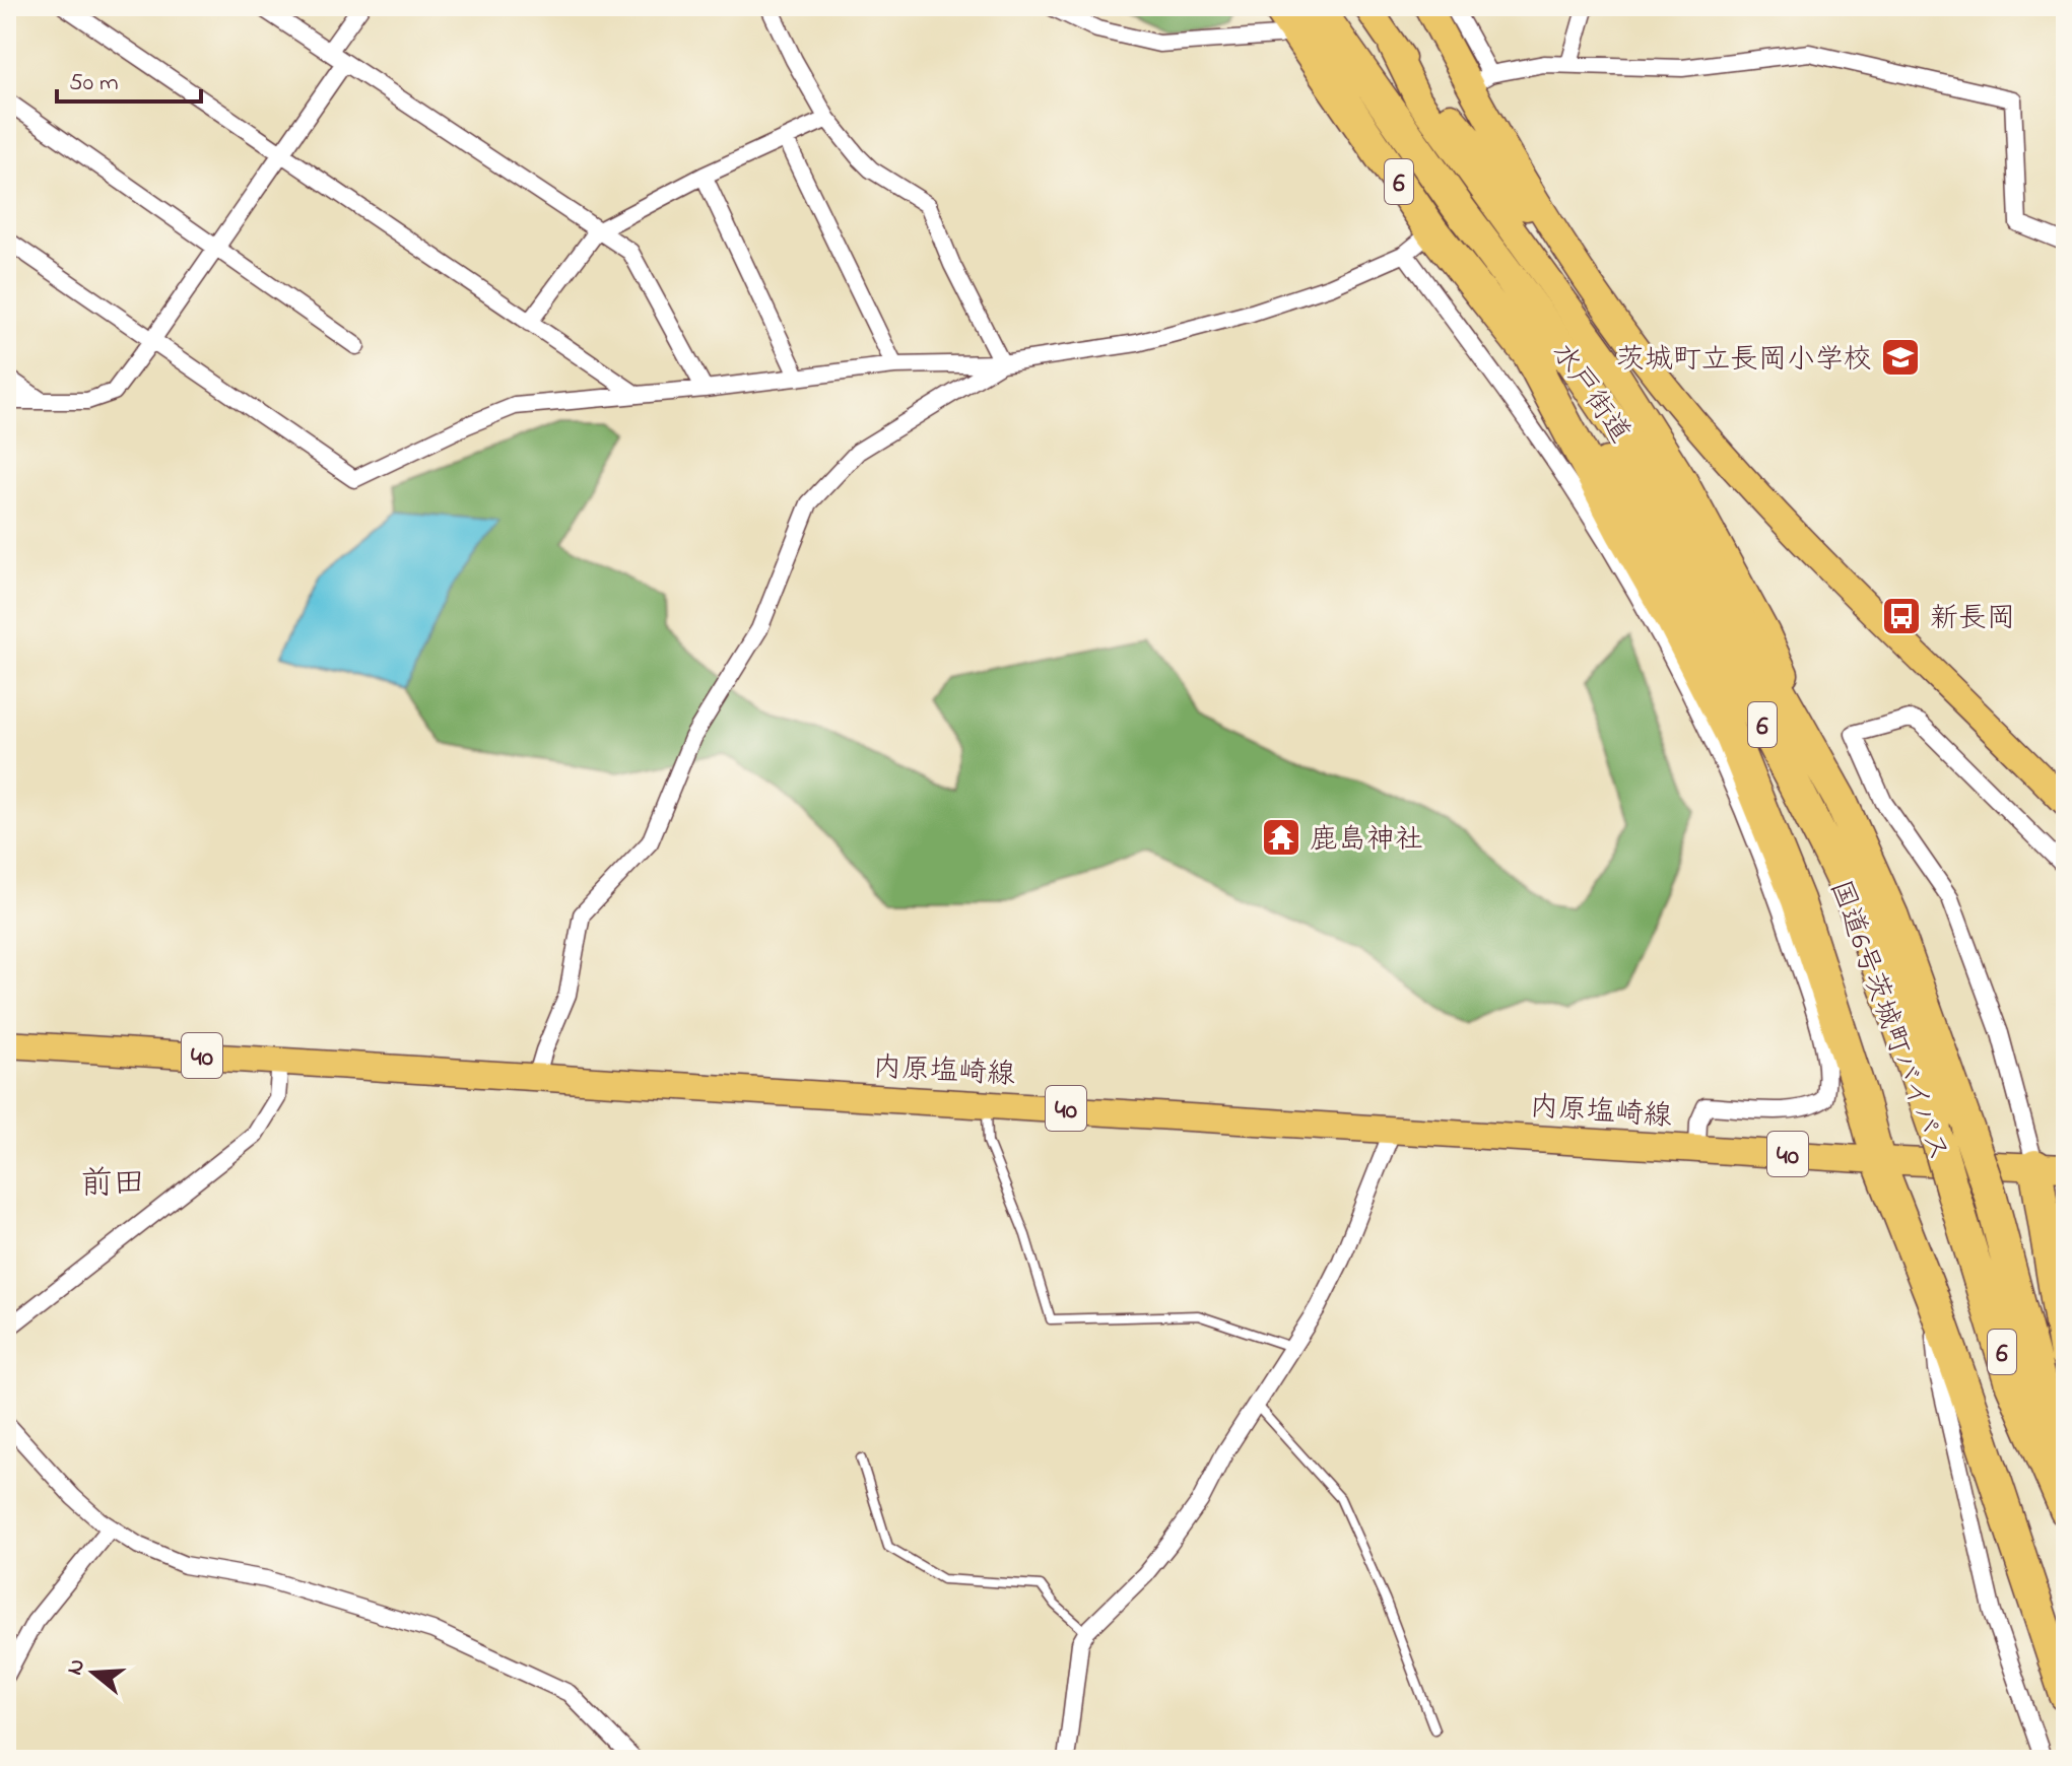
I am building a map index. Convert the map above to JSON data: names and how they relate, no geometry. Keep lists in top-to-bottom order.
{
  "streets": {
    "highway": ["6", "水戸街道", "国道6号茨城町バイパス"],
    "main road": ["40", "内原塩崎線"]
  },
  "crossings": [
    ["水戸街道", "国道6号茨城町バイパス"],
    ["40", "内原塩崎線"]
  ],
  "districts": ["前田"],
  "places": {
    "school or university": ["茨城町立長岡小学校"],
    "bus stop": ["新長岡"],
    "temple": ["鹿島神社"]
  },
  "scale_bar": "50 m",
  "north": "left"
}
